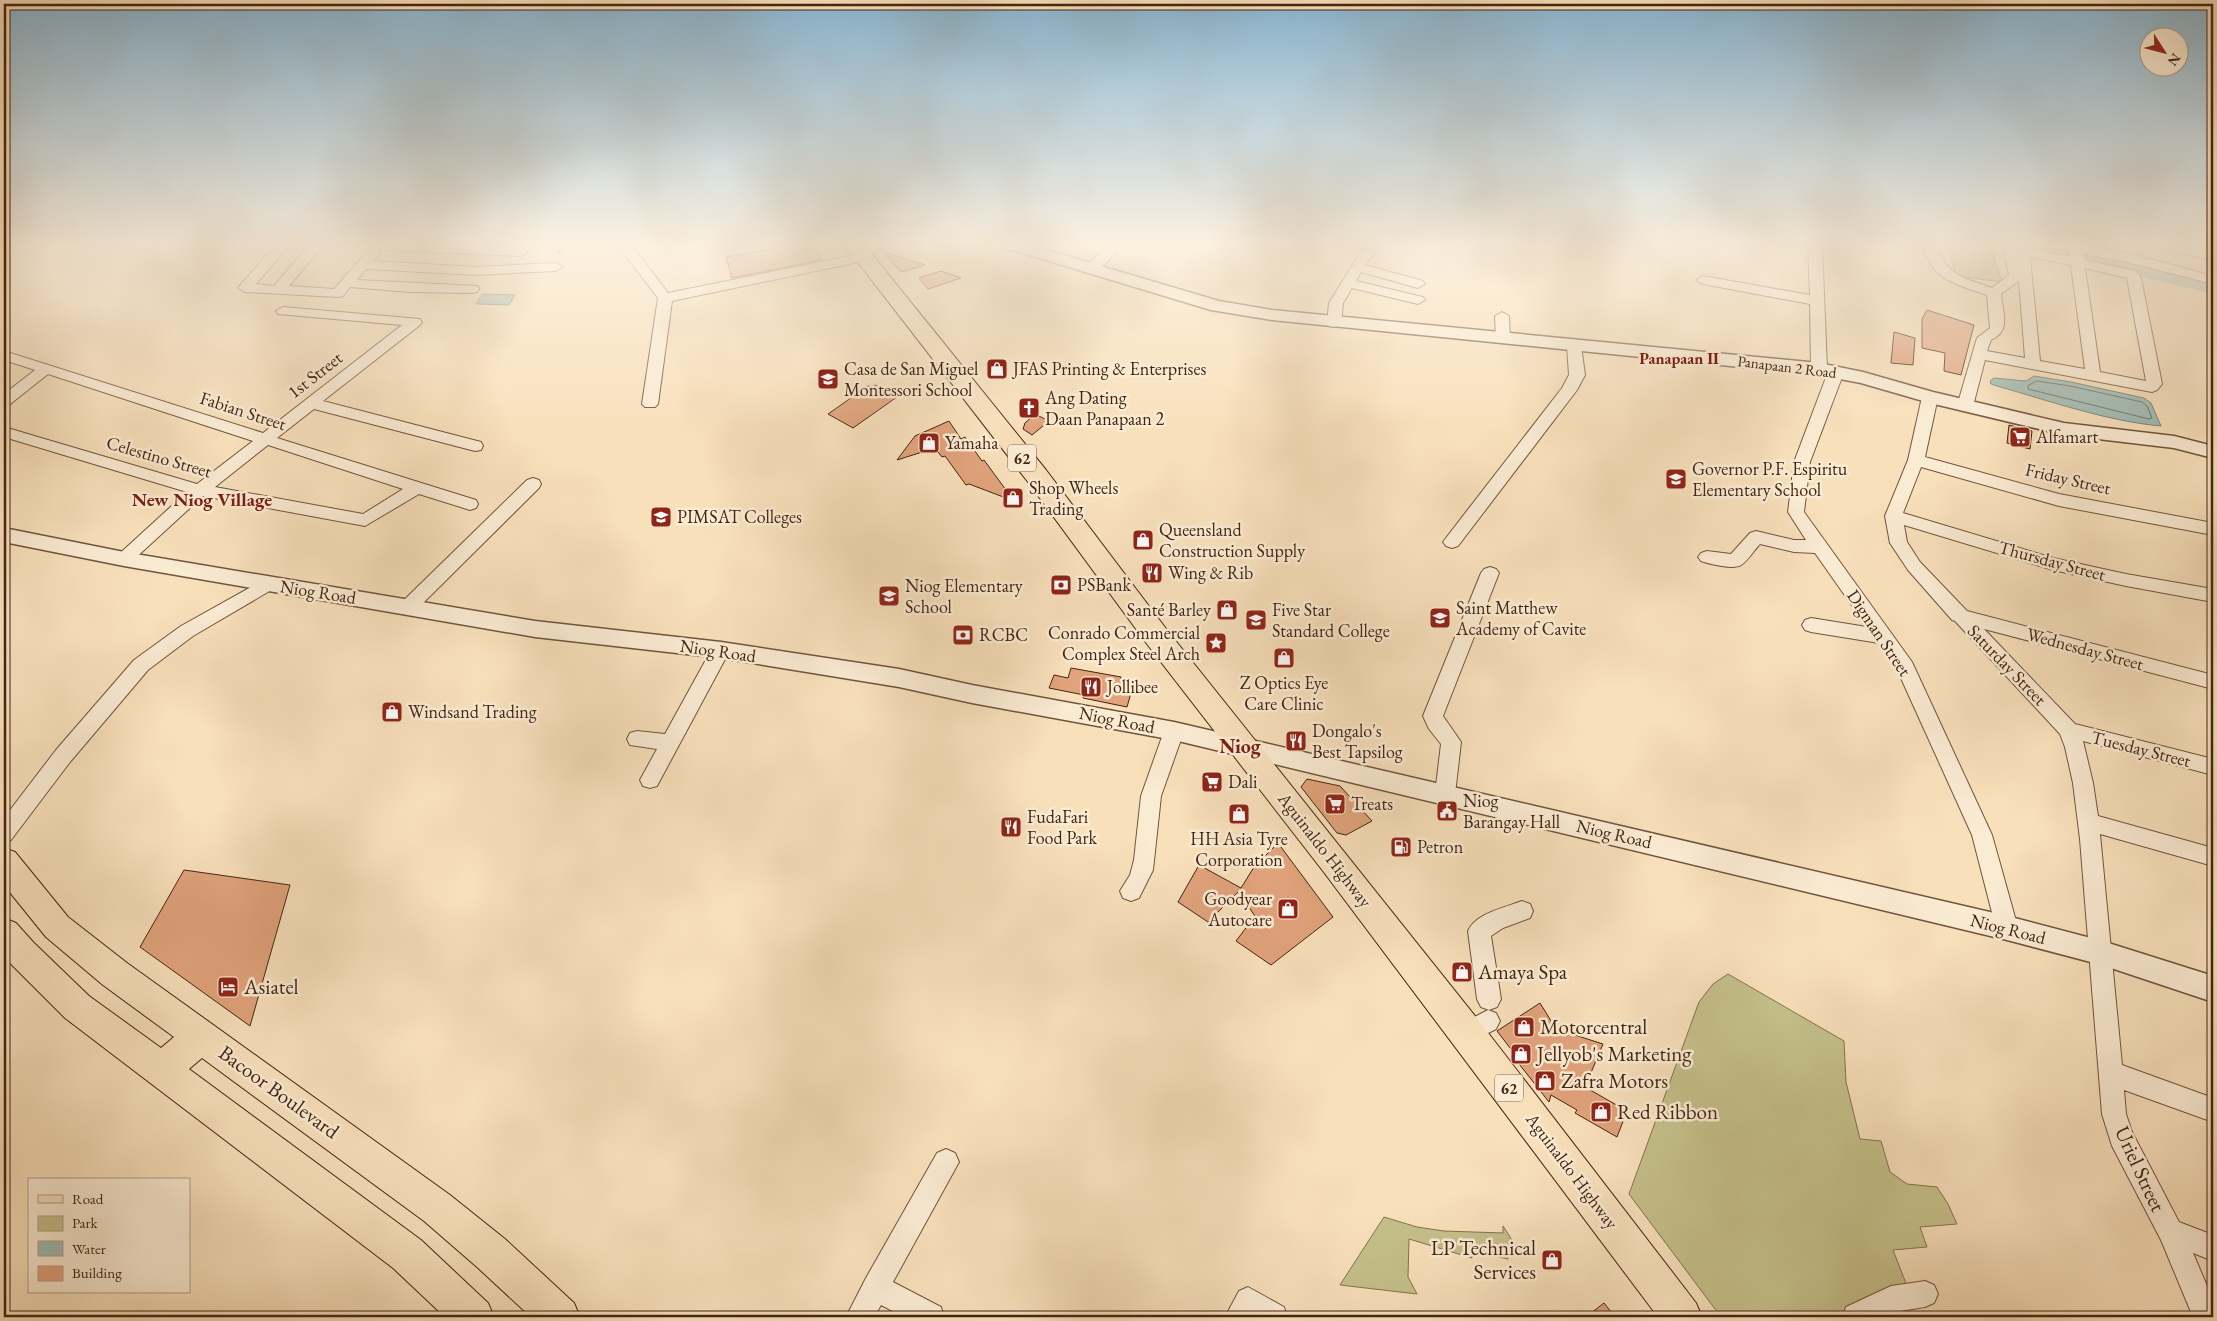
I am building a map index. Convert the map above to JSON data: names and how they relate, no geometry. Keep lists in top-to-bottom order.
{
  "streets": {
    "main road": ["62", "Aguinaldo Highway", "Bacoor Boulevard"],
    "street": [
      "Panapaan 2 Road",
      "1st Street",
      "Fabian Street",
      "Celestino Street",
      "Friday Street",
      "Thursday Street",
      "Niog Road",
      "Digman Street",
      "Wednesday Street",
      "Saturday Street",
      "Tuesday Street",
      "Uriel Street"
    ]
  },
  "crossings": [
    ["Panapaan 2 Road", "Digman Street"],
    ["1st Street", "Fabian Street"],
    ["1st Street", "Celestino Street"],
    ["1st Street", "Niog Road"],
    ["Fabian Street", "Celestino Street"],
    ["Thursday Street", "Saturday Street"],
    ["Niog Road", "Digman Street"],
    ["Niog Road", "Saturday Street"],
    ["Niog Road", "Aguinaldo Highway"],
    ["Niog Road", "Uriel Street"],
    ["Wednesday Street", "Saturday Street"],
    ["Saturday Street", "Tuesday Street"],
    ["Saturday Street", "Uriel Street"]
  ],
  "districts": ["Panapaan II", "New Niog Village", "Niog"],
  "places": {
    "shop": [
      "JFAS Printing & Enterprises",
      "Yamaha",
      "Shop Wheels Trading",
      "Queensland Construction Supply",
      "Santé Barley",
      "Z Optics Eye Care Clinic",
      "Windsand Trading",
      "HH Asia Tyre Corporation",
      "Goodyear Autocare",
      "Amaya Spa",
      "Motorcentral",
      "Jellyob's Marketing",
      "Zafra Motors",
      "Red Ribbon",
      "LP Technical Services"
    ],
    "school or university": [
      "Casa de San Miguel Montessori School",
      "Governor P.F. Espiritu Elementary School",
      "PIMSAT Colleges",
      "Niog Elementary School",
      "Saint Matthew Academy of Cavite",
      "Five Star Standard College"
    ],
    "church": ["Ang Dating Daan Panapaan 2"],
    "supermarket": ["Alfamart", "Dali", "Treats"],
    "restaurant": [
      "Wing & Rib",
      "Jollibee",
      "Dongalo's Best Tapsilog",
      "FudaFari Food Park"
    ],
    "bank": ["PSBank", "RCBC"],
    "place": ["Conrado Commercial Complex Steel Arch"],
    "public building": ["Niog Barangay Hall"],
    "fuel station": ["Petron"],
    "hotel": ["Asiatel"]
  },
  "legend": [
    "Road",
    "Park",
    "Water",
    "Building"
  ],
  "north": "bottom right"
}
